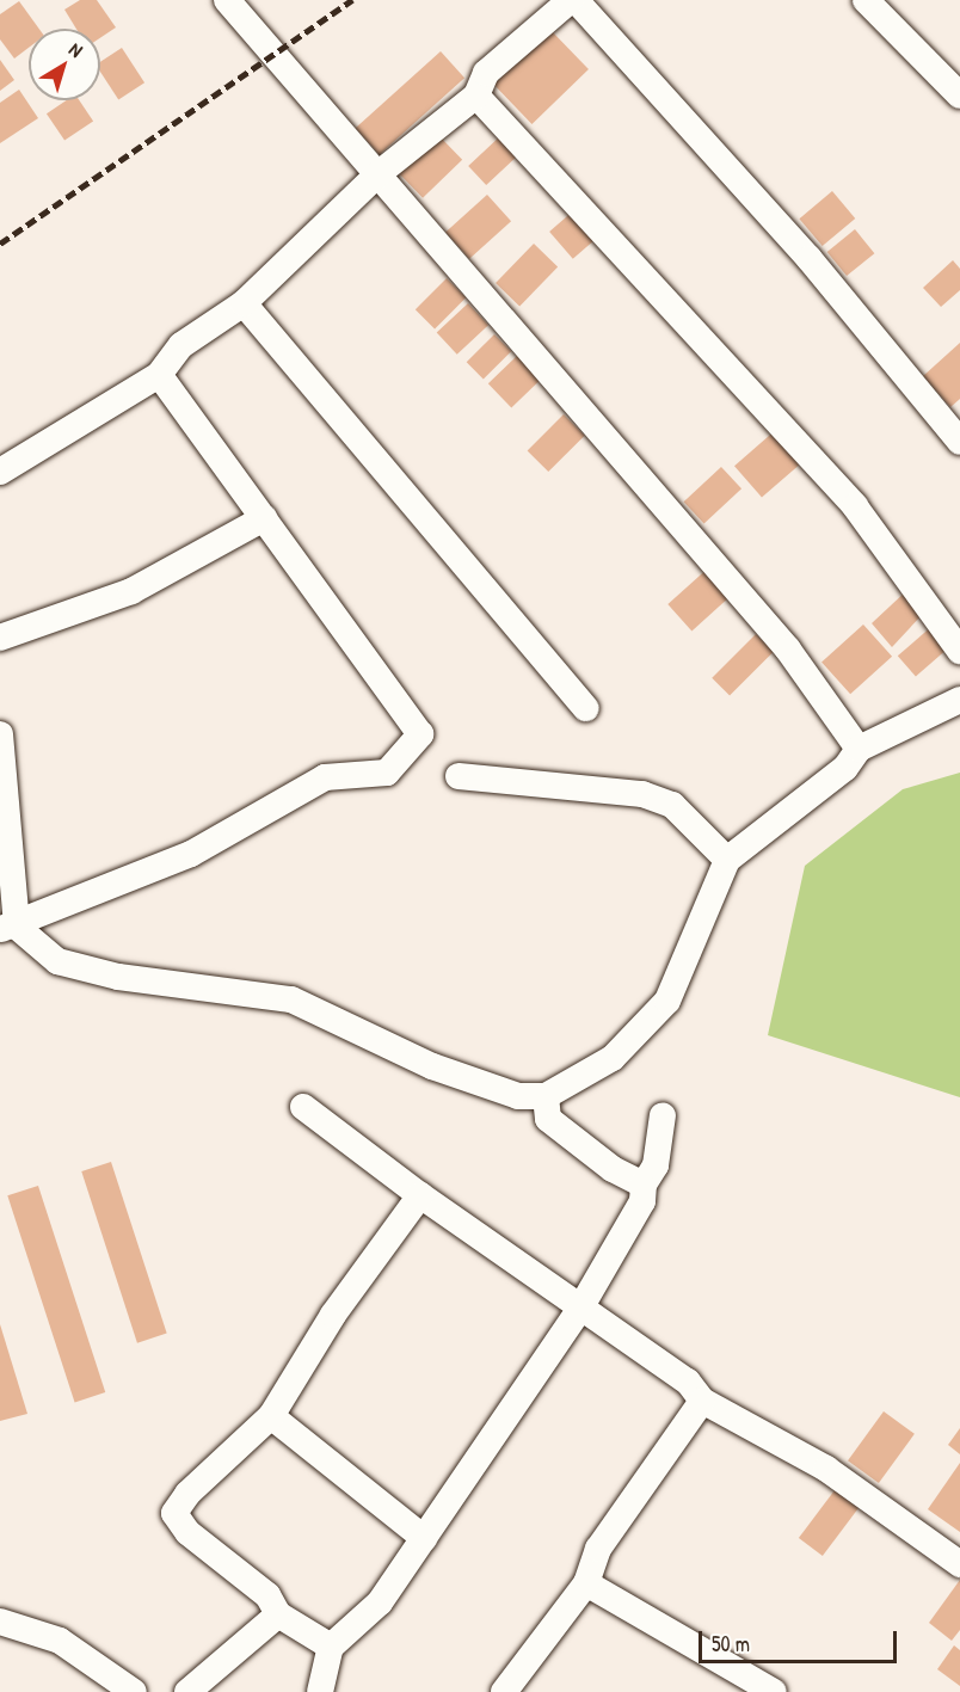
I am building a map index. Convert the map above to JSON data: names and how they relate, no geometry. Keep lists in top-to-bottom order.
{
  "scale_bar": "50 m",
  "north": "top right"
}
